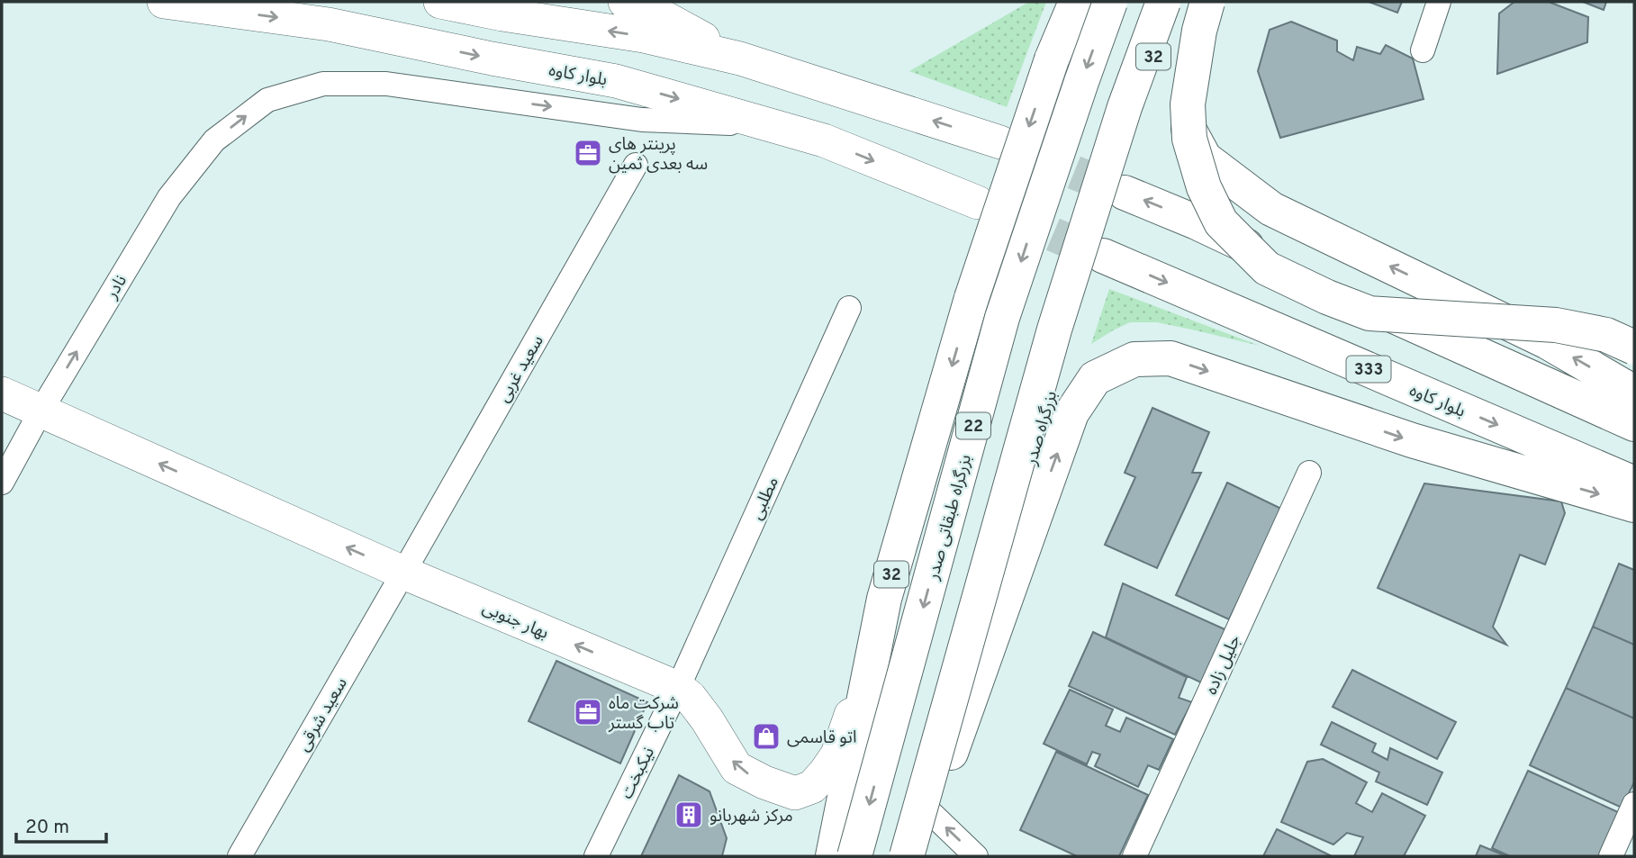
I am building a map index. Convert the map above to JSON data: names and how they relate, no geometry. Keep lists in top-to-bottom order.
{
  "streets": {
    "main road": [
      "32",
      "بلوار کاوه",
      "333",
      "22",
      "بزرگراه صدر",
      "بزرگراه طبقاتی صدر",
      "بهار جنوبی"
    ],
    "street": [
      "نادر",
      "سعید غربی",
      "مطلبی",
      "جلیل زاده",
      "سعید شرقی",
      "نیکبخت"
    ]
  },
  "crossings": [
    ["32", "بهار جنوبی"],
    ["بلوار کاوه", "نادر"],
    ["نادر", "بهار جنوبی"],
    ["سعید غربی", "بهار جنوبی"],
    ["سعید غربی", "سعید شرقی"],
    ["مطلبی", "بهار جنوبی"],
    ["مطلبی", "نیکبخت"],
    ["بهار جنوبی", "سعید شرقی"],
    ["بهار جنوبی", "نیکبخت"]
  ],
  "one_way": ["نادر"],
  "places": {
    "office": ["پرینتر های سه بعدی ثمین", "شرکت ماه تاب گستر"],
    "shop": ["اتو قاسمی"],
    "building": ["مرکز شهربانو"]
  },
  "scale_bar": "20 m"
}
